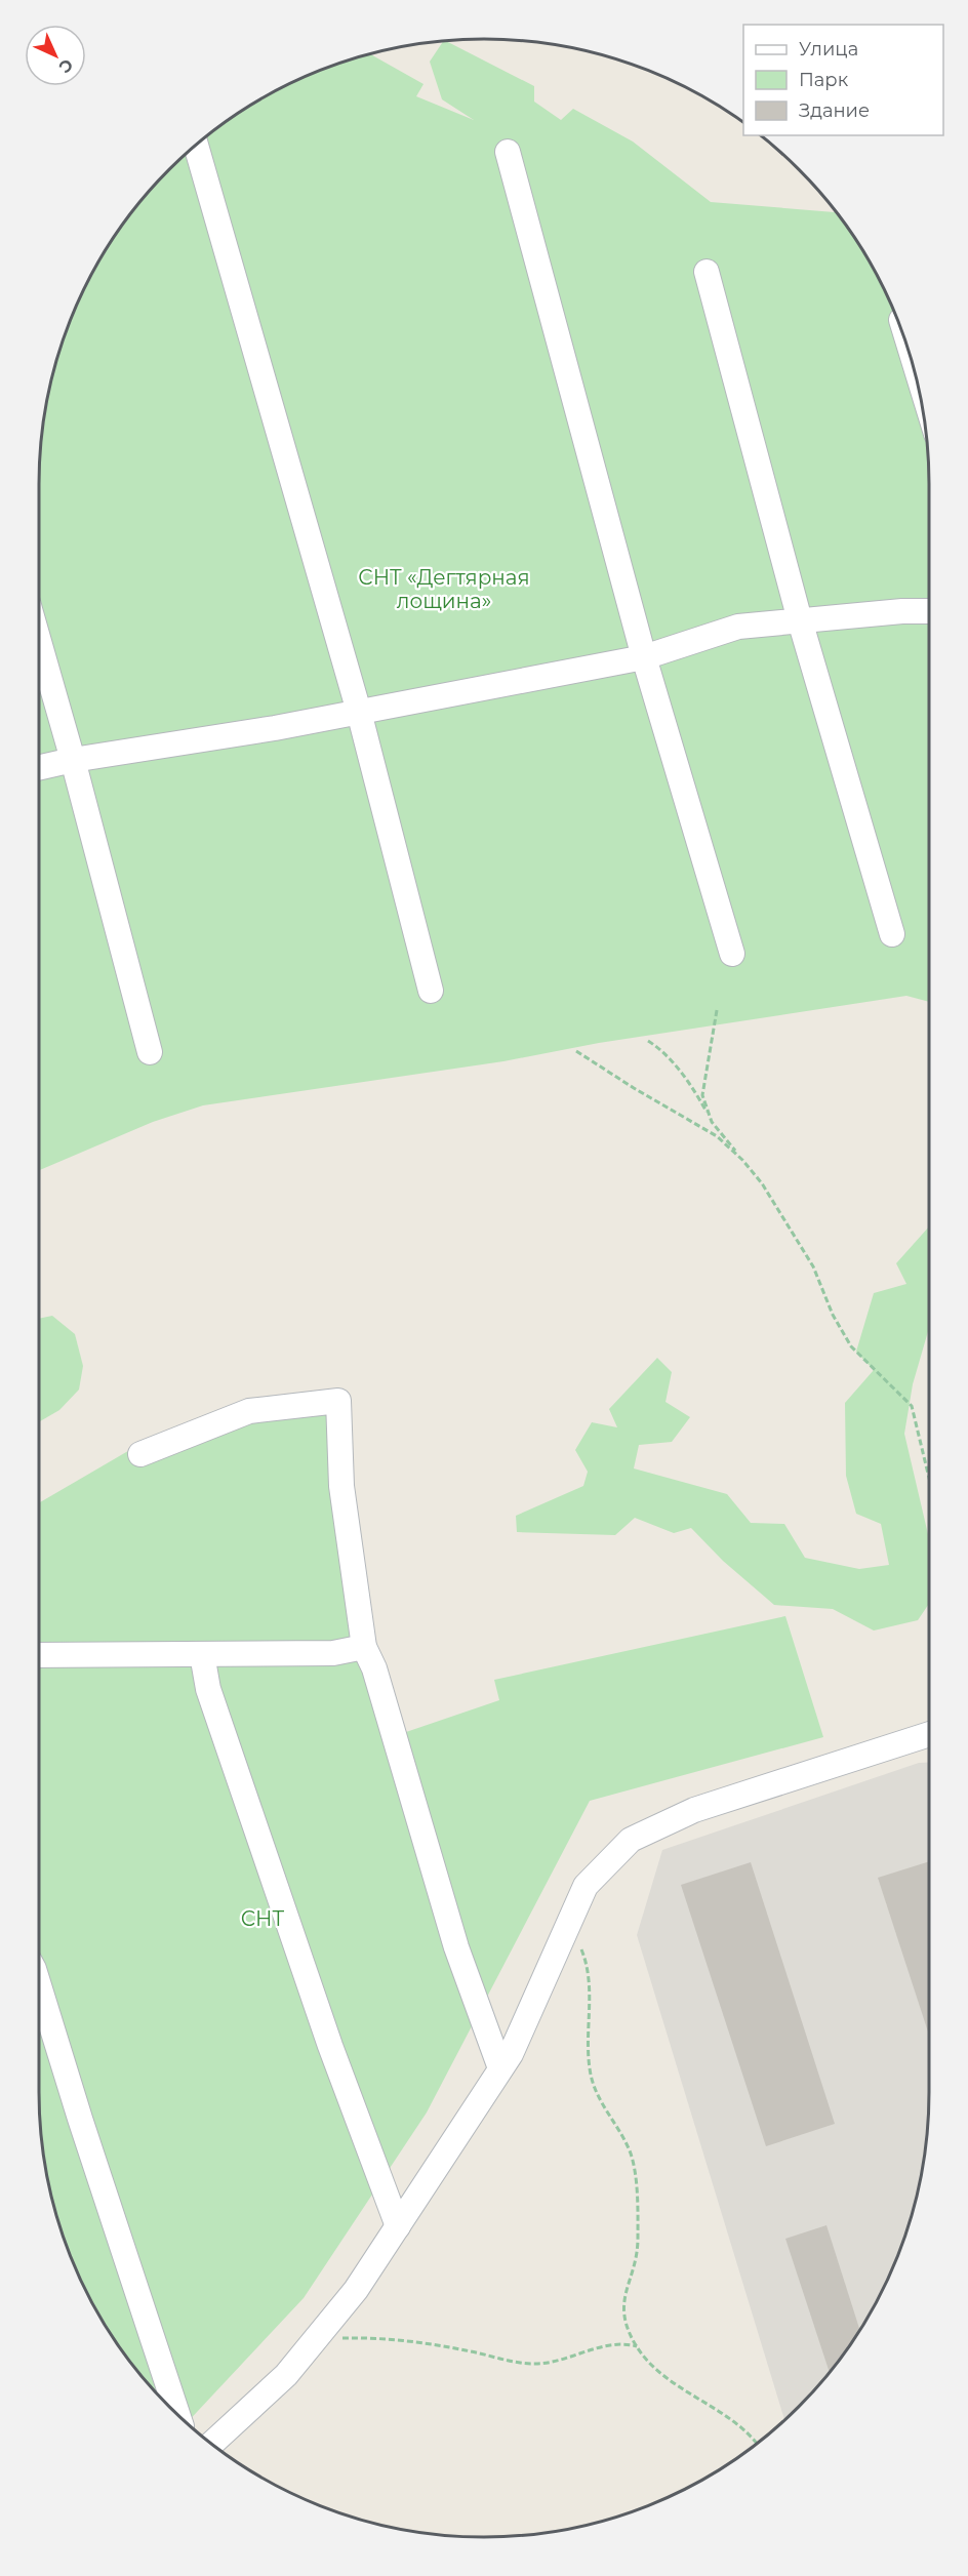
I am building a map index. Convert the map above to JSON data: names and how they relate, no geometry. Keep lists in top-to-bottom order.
{
  "parks": ["СНТ «Дегтярная лощина»", "СНТ"],
  "legend": ["Улица", "Парк", "Здание"],
  "north": "bottom right"
}
